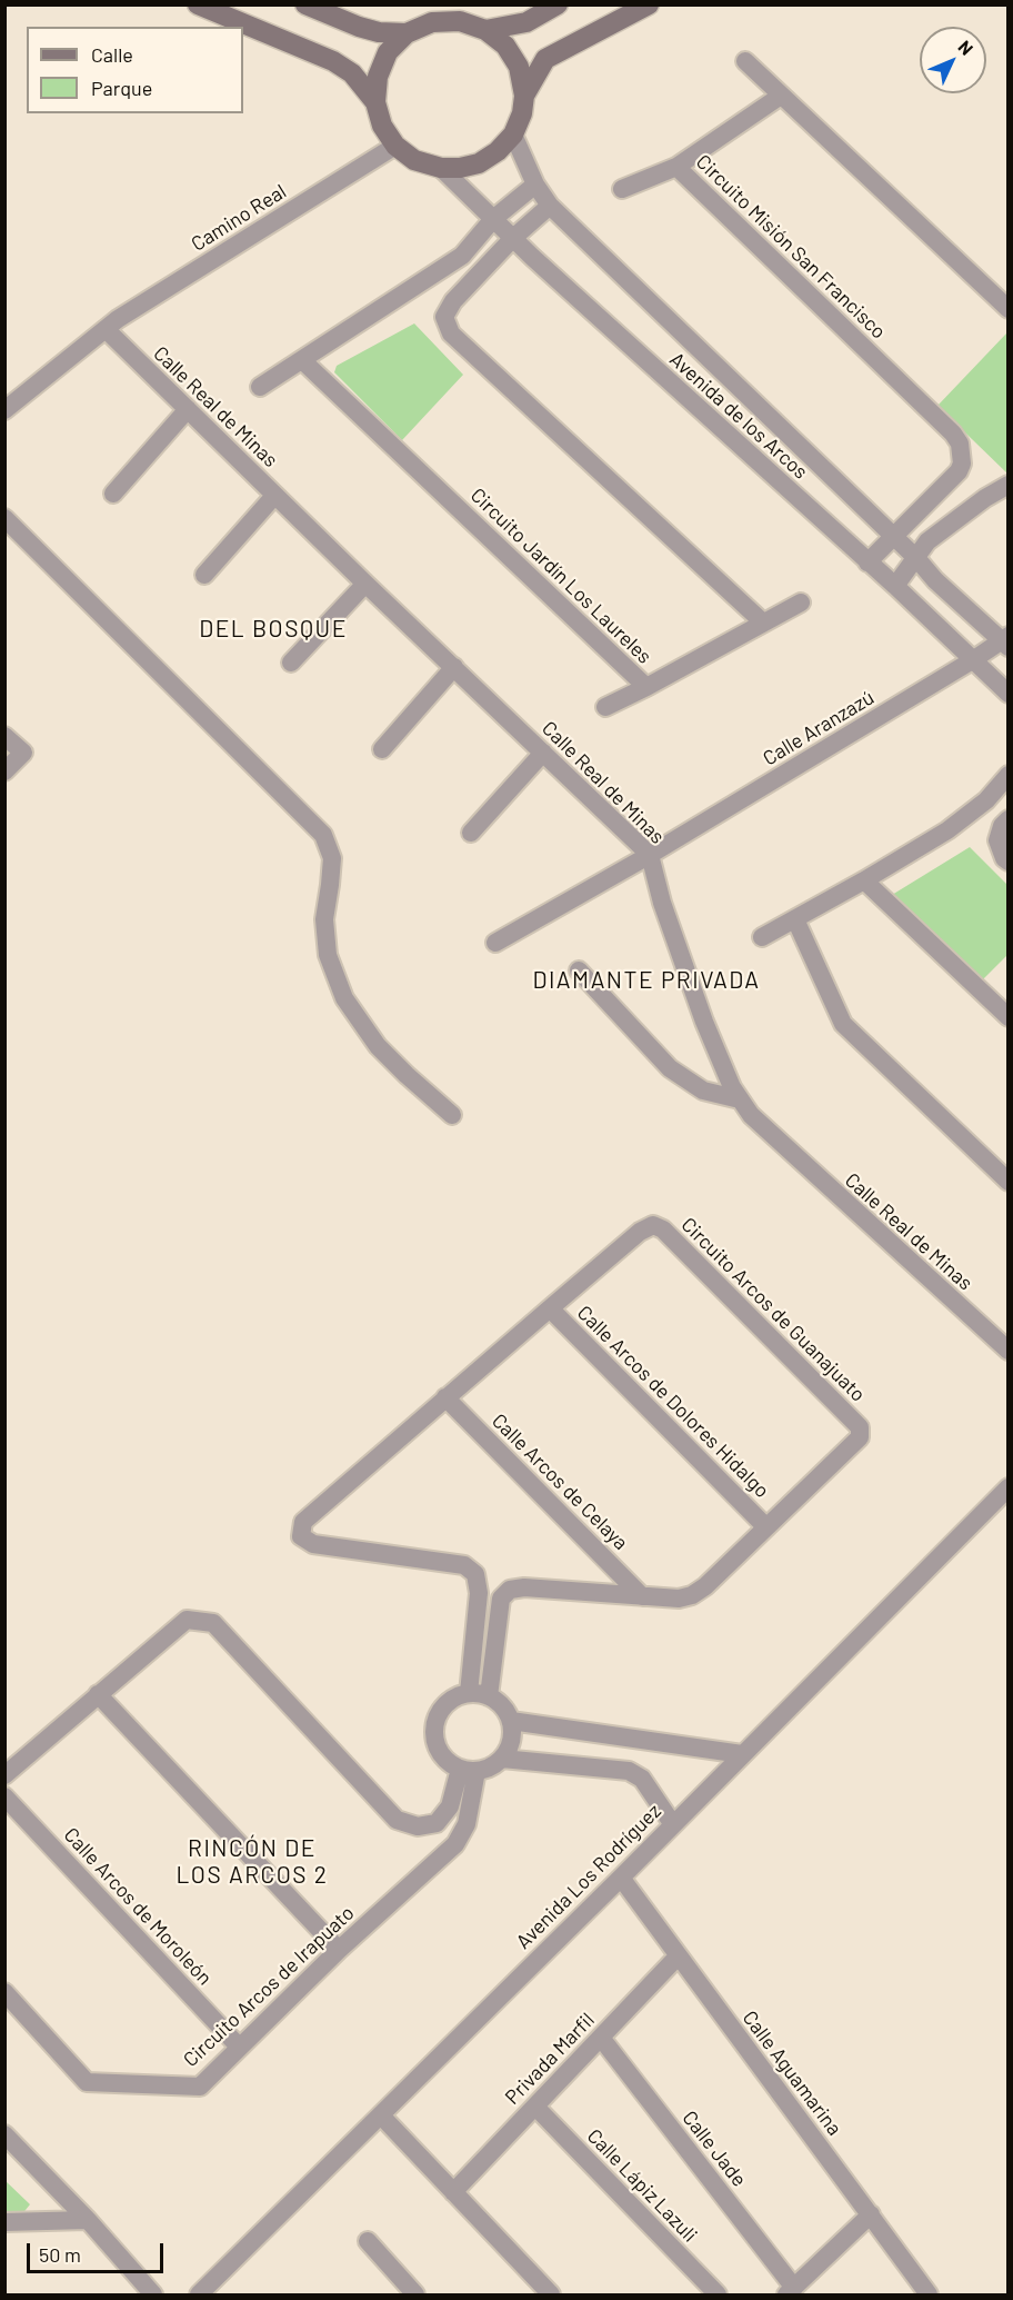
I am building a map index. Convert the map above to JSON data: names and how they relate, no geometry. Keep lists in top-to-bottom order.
{
  "streets": {
    "street": [
      "Camino Real",
      "Circuito Misión San Francisco",
      "Calle Real de Minas",
      "Avenida de los Arcos",
      "Circuito Jardín Los Laureles",
      "Calle Aranzazú",
      "Circuito Arcos de Guanajuato",
      "Calle Arcos de Dolores Hidalgo",
      "Calle Arcos de Celaya",
      "Avenida Los Rodríguez",
      "Calle Arcos de Moroleón",
      "Circuito Arcos de Irapuato",
      "Privada Marfil",
      "Calle Aguamarina",
      "Calle Jade",
      "Calle Lápiz Lazuli"
    ]
  },
  "crossings": [
    ["Camino Real", "Calle Real de Minas"],
    ["Camino Real", "Avenida de los Arcos"],
    ["Circuito Misión San Francisco", "Avenida de los Arcos"],
    ["Calle Real de Minas", "Calle Aranzazú"],
    ["Avenida de los Arcos", "Calle Aranzazú"],
    ["Circuito Arcos de Guanajuato", "Calle Arcos de Dolores Hidalgo"],
    ["Circuito Arcos de Guanajuato", "Calle Arcos de Celaya"],
    ["Circuito Arcos de Guanajuato", "Circuito Arcos de Irapuato"],
    ["Avenida Los Rodríguez", "Calle Aguamarina"],
    ["Calle Arcos de Moroleón", "Circuito Arcos de Irapuato"],
    ["Privada Marfil", "Calle Aguamarina"],
    ["Privada Marfil", "Calle Jade"],
    ["Privada Marfil", "Calle Lápiz Lazuli"]
  ],
  "districts": ["DEL BOSQUE", "DIAMANTE PRIVADA", "RINCÓN DE LOS ARCOS 2"],
  "legend": ["Calle", "Parque"],
  "scale_bar": "50 m",
  "north": "top right"
}
